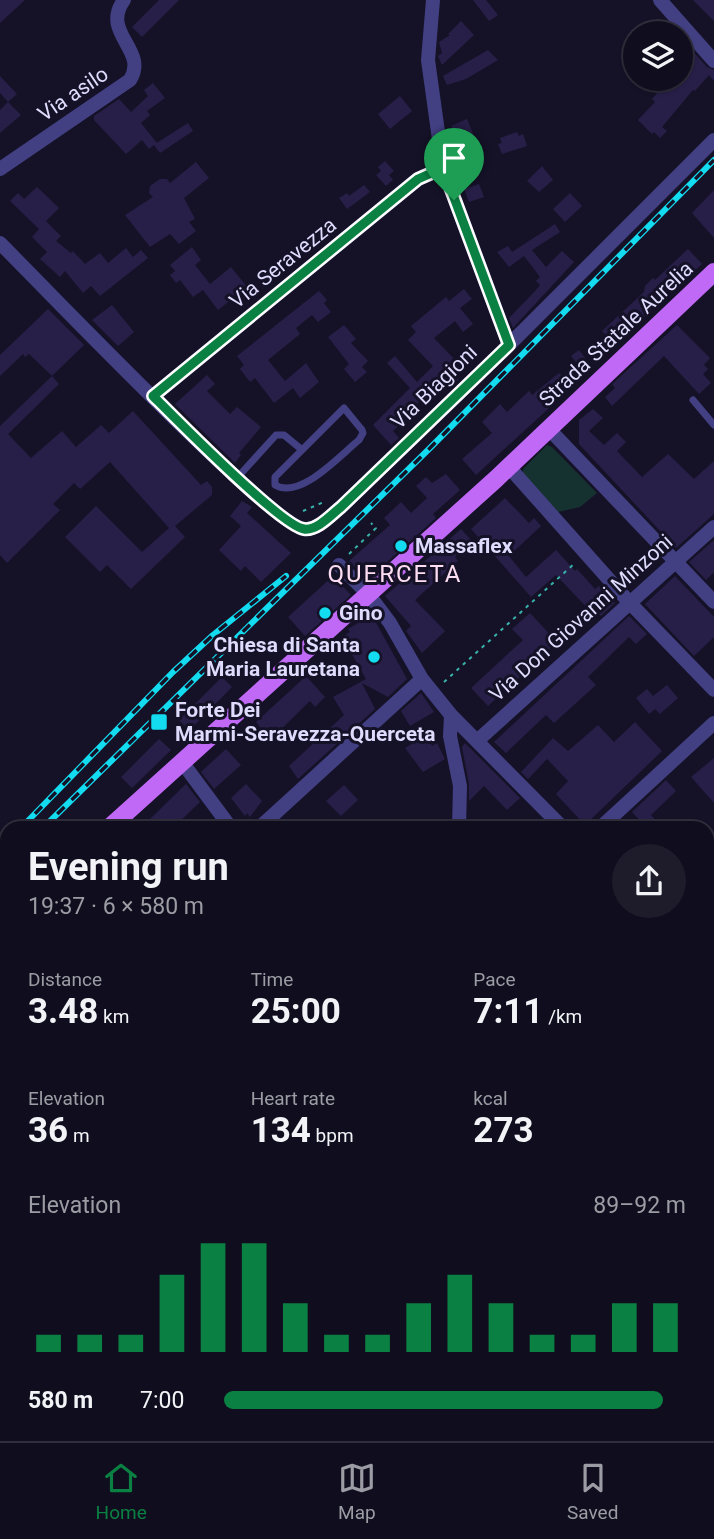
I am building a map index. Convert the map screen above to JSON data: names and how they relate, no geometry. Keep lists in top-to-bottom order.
{
  "streets": {
    "main road": ["Strada Statale Aurelia"],
    "street": [
      "Via asilo",
      "Via Seravezza",
      "Via Biagioni",
      "Via Don Giovanni Minzoni"
    ]
  },
  "districts": ["QUERCETA"],
  "places": {
    "other": ["Massaflex", "Gino", "Chiesa di Santa Maria Lauretana"],
    "transit": ["Forte Dei Marmi-Seravezza-Querceta"]
  },
  "page": {
    "heading": ["Evening run", "19:37 · 6 × 580 m"],
    "stats": [
      ["Distance", "3.48 km"],
      ["Time", "25:00"],
      ["Pace", "7:11 /km"],
      ["Elevation", "36 m"],
      ["Heart rate", "134 bpm"],
      ["kcal", "273"]
    ],
    "chart": ["Elevation", "89–92 m"],
    "list": [
      {
        "name": "580 m",
        "note": "7:00"
      }
    ],
    "tabs": ["Home", "Map", "Saved"]
  }
}
